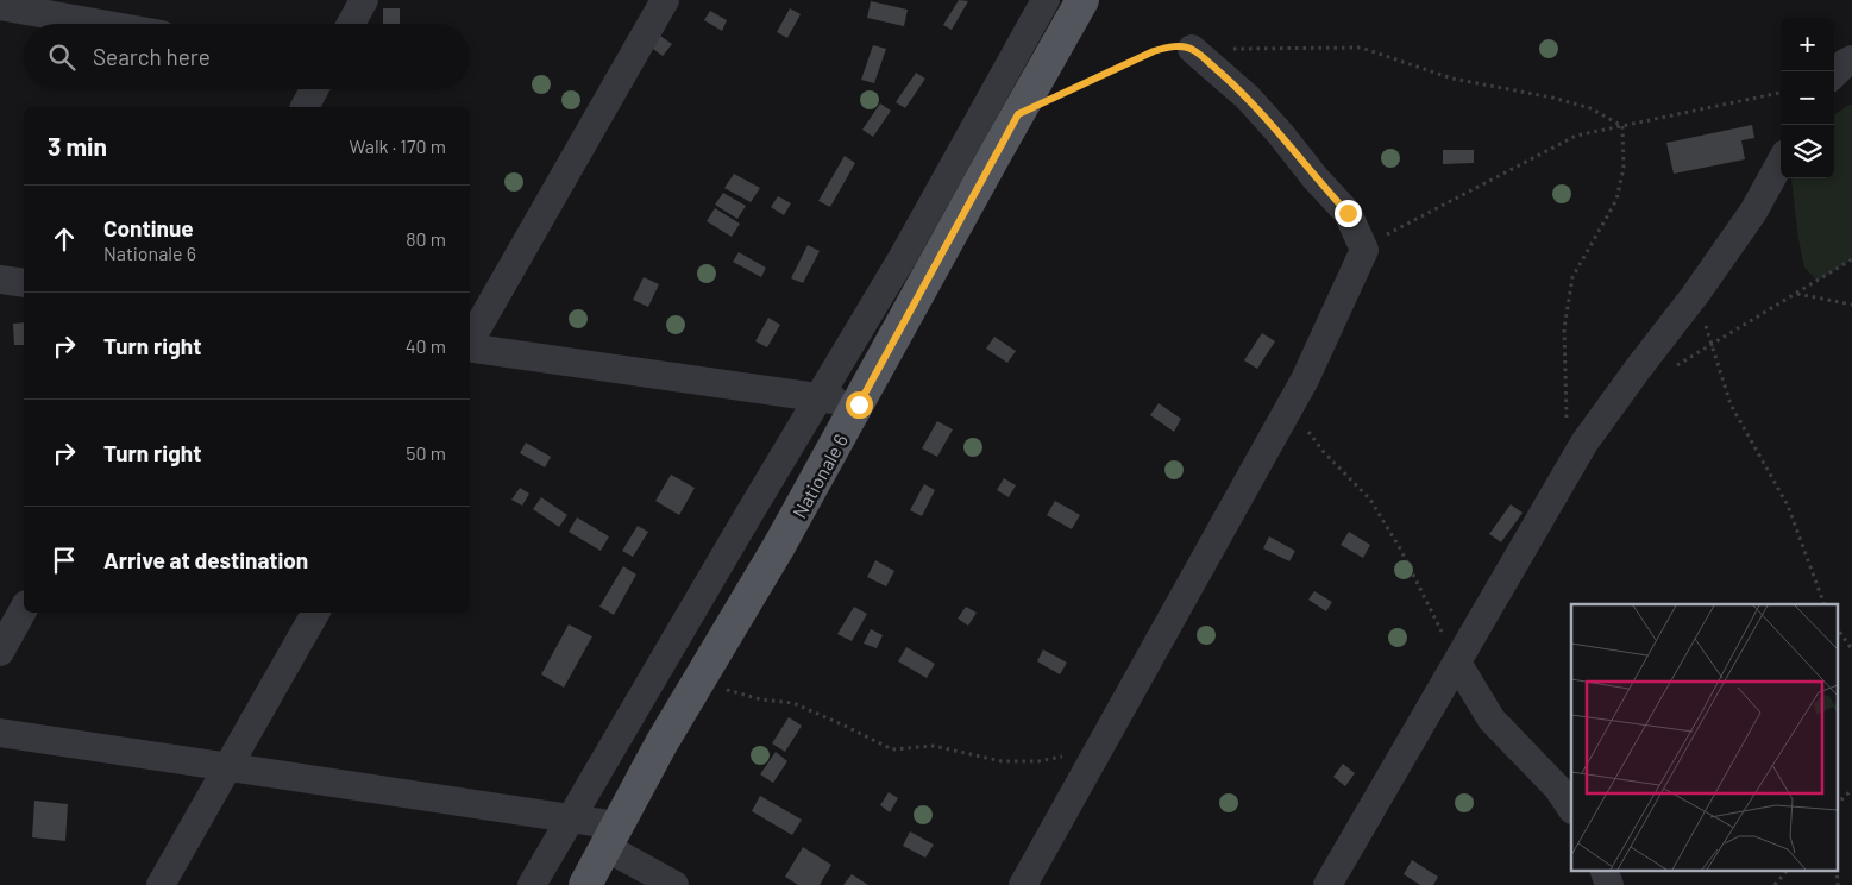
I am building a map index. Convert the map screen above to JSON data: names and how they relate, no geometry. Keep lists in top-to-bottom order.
{
  "streets": {
    "main road": ["Nationale 6"]
  },
  "page": {
    "map_buttons": ["+", "−"],
    "search": "Search here",
    "heading": ["3 min", "Walk · 170 m"],
    "list": [
      ["Continue", "Nationale 6", "80 m"],
      ["Turn right", "40 m"],
      ["Turn right", "50 m"],
      "Arrive at destination"
    ]
  }
}
